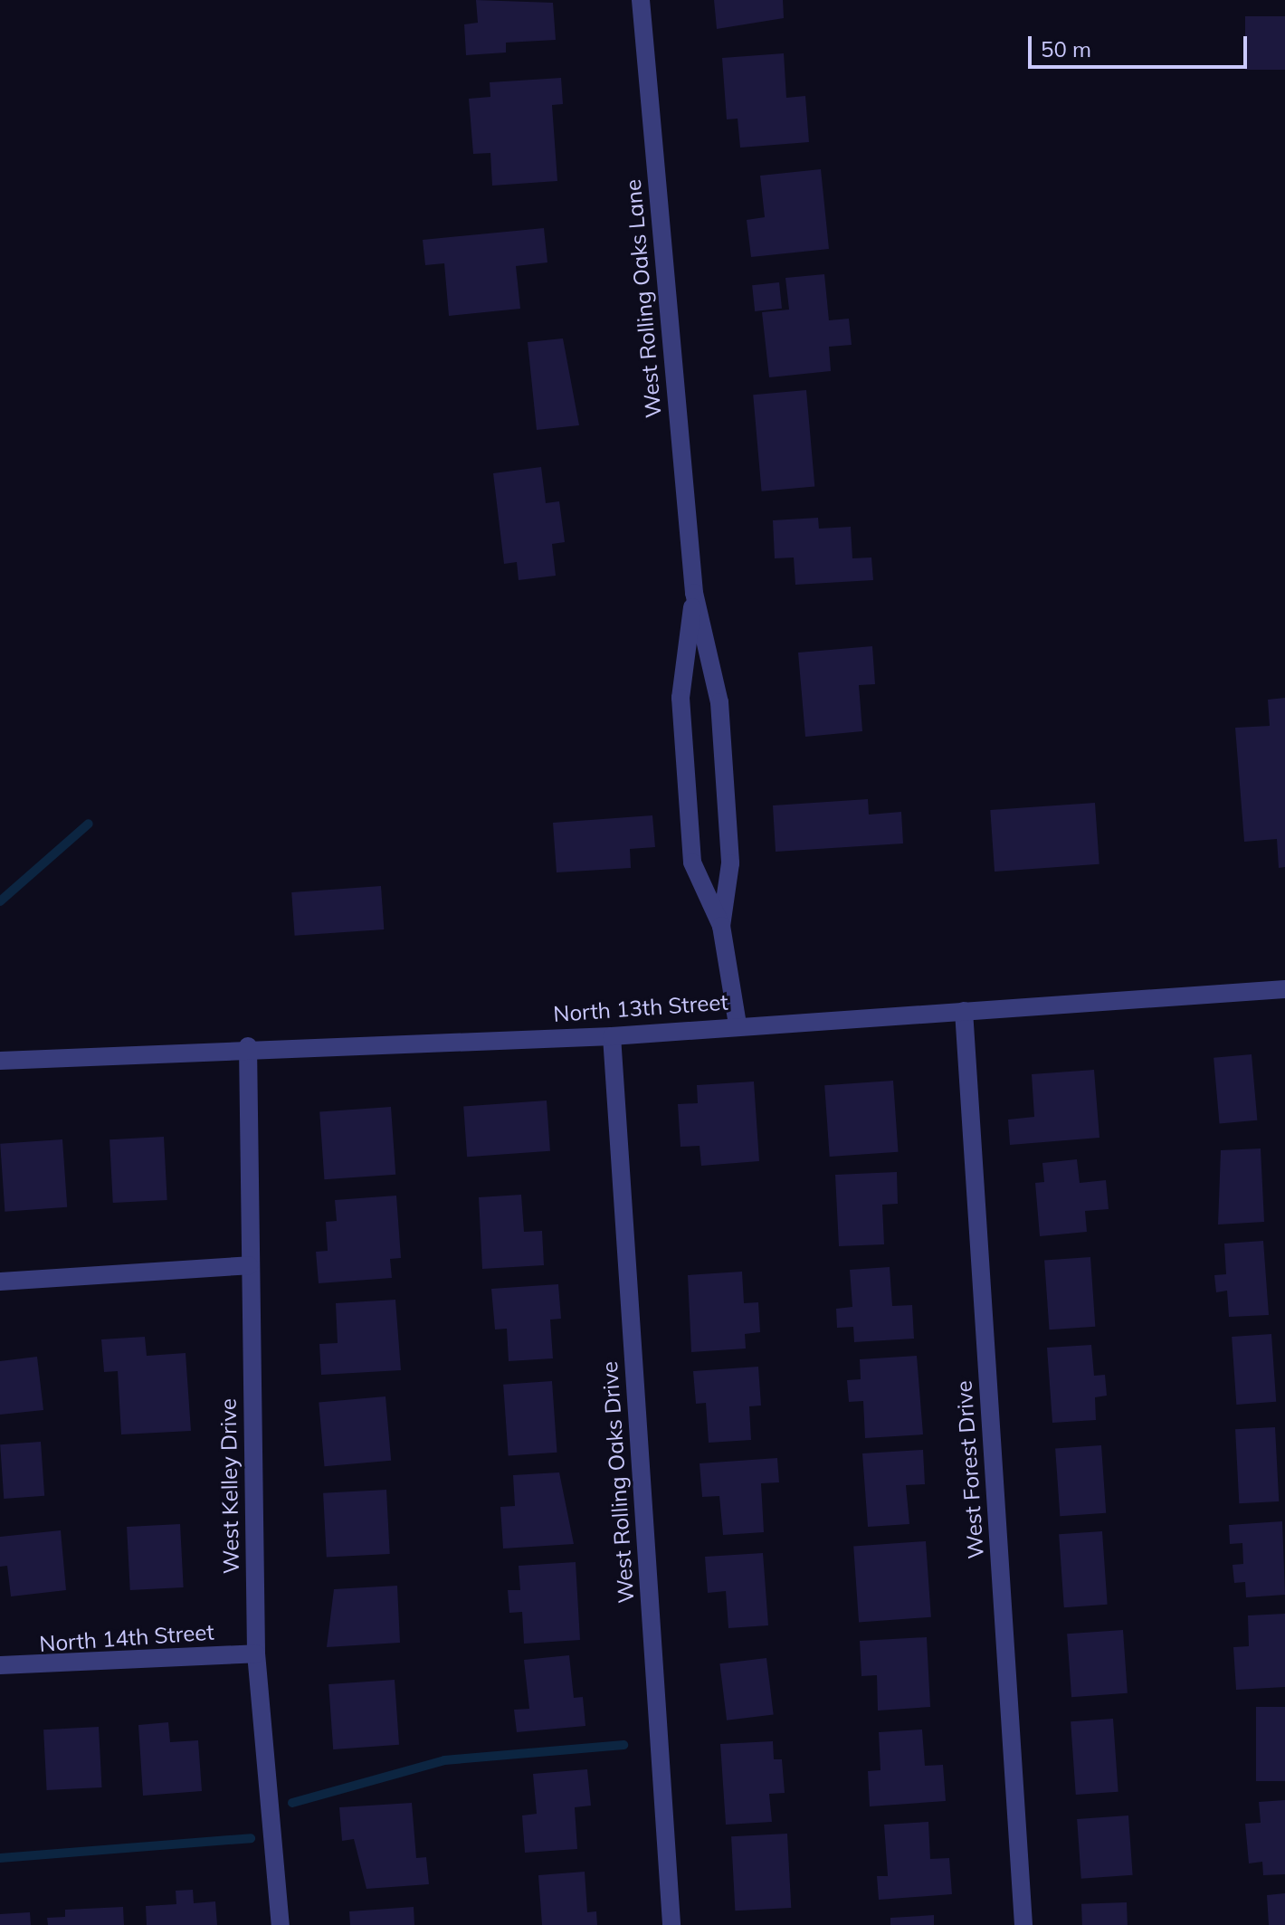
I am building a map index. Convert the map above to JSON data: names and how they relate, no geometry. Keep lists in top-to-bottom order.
{
  "streets": {
    "street": [
      "West Rolling Oaks Lane",
      "North 13th Street",
      "West Forest Drive",
      "West Rolling Oaks Drive",
      "West Kelley Drive",
      "North 14th Street"
    ]
  },
  "crossings": [
    ["West Rolling Oaks Lane", "North 13th Street"],
    ["North 13th Street", "West Forest Drive"],
    ["North 13th Street", "West Rolling Oaks Drive"],
    ["North 13th Street", "West Kelley Drive"],
    ["West Kelley Drive", "North 14th Street"]
  ],
  "scale_bar": "50 m"
}
